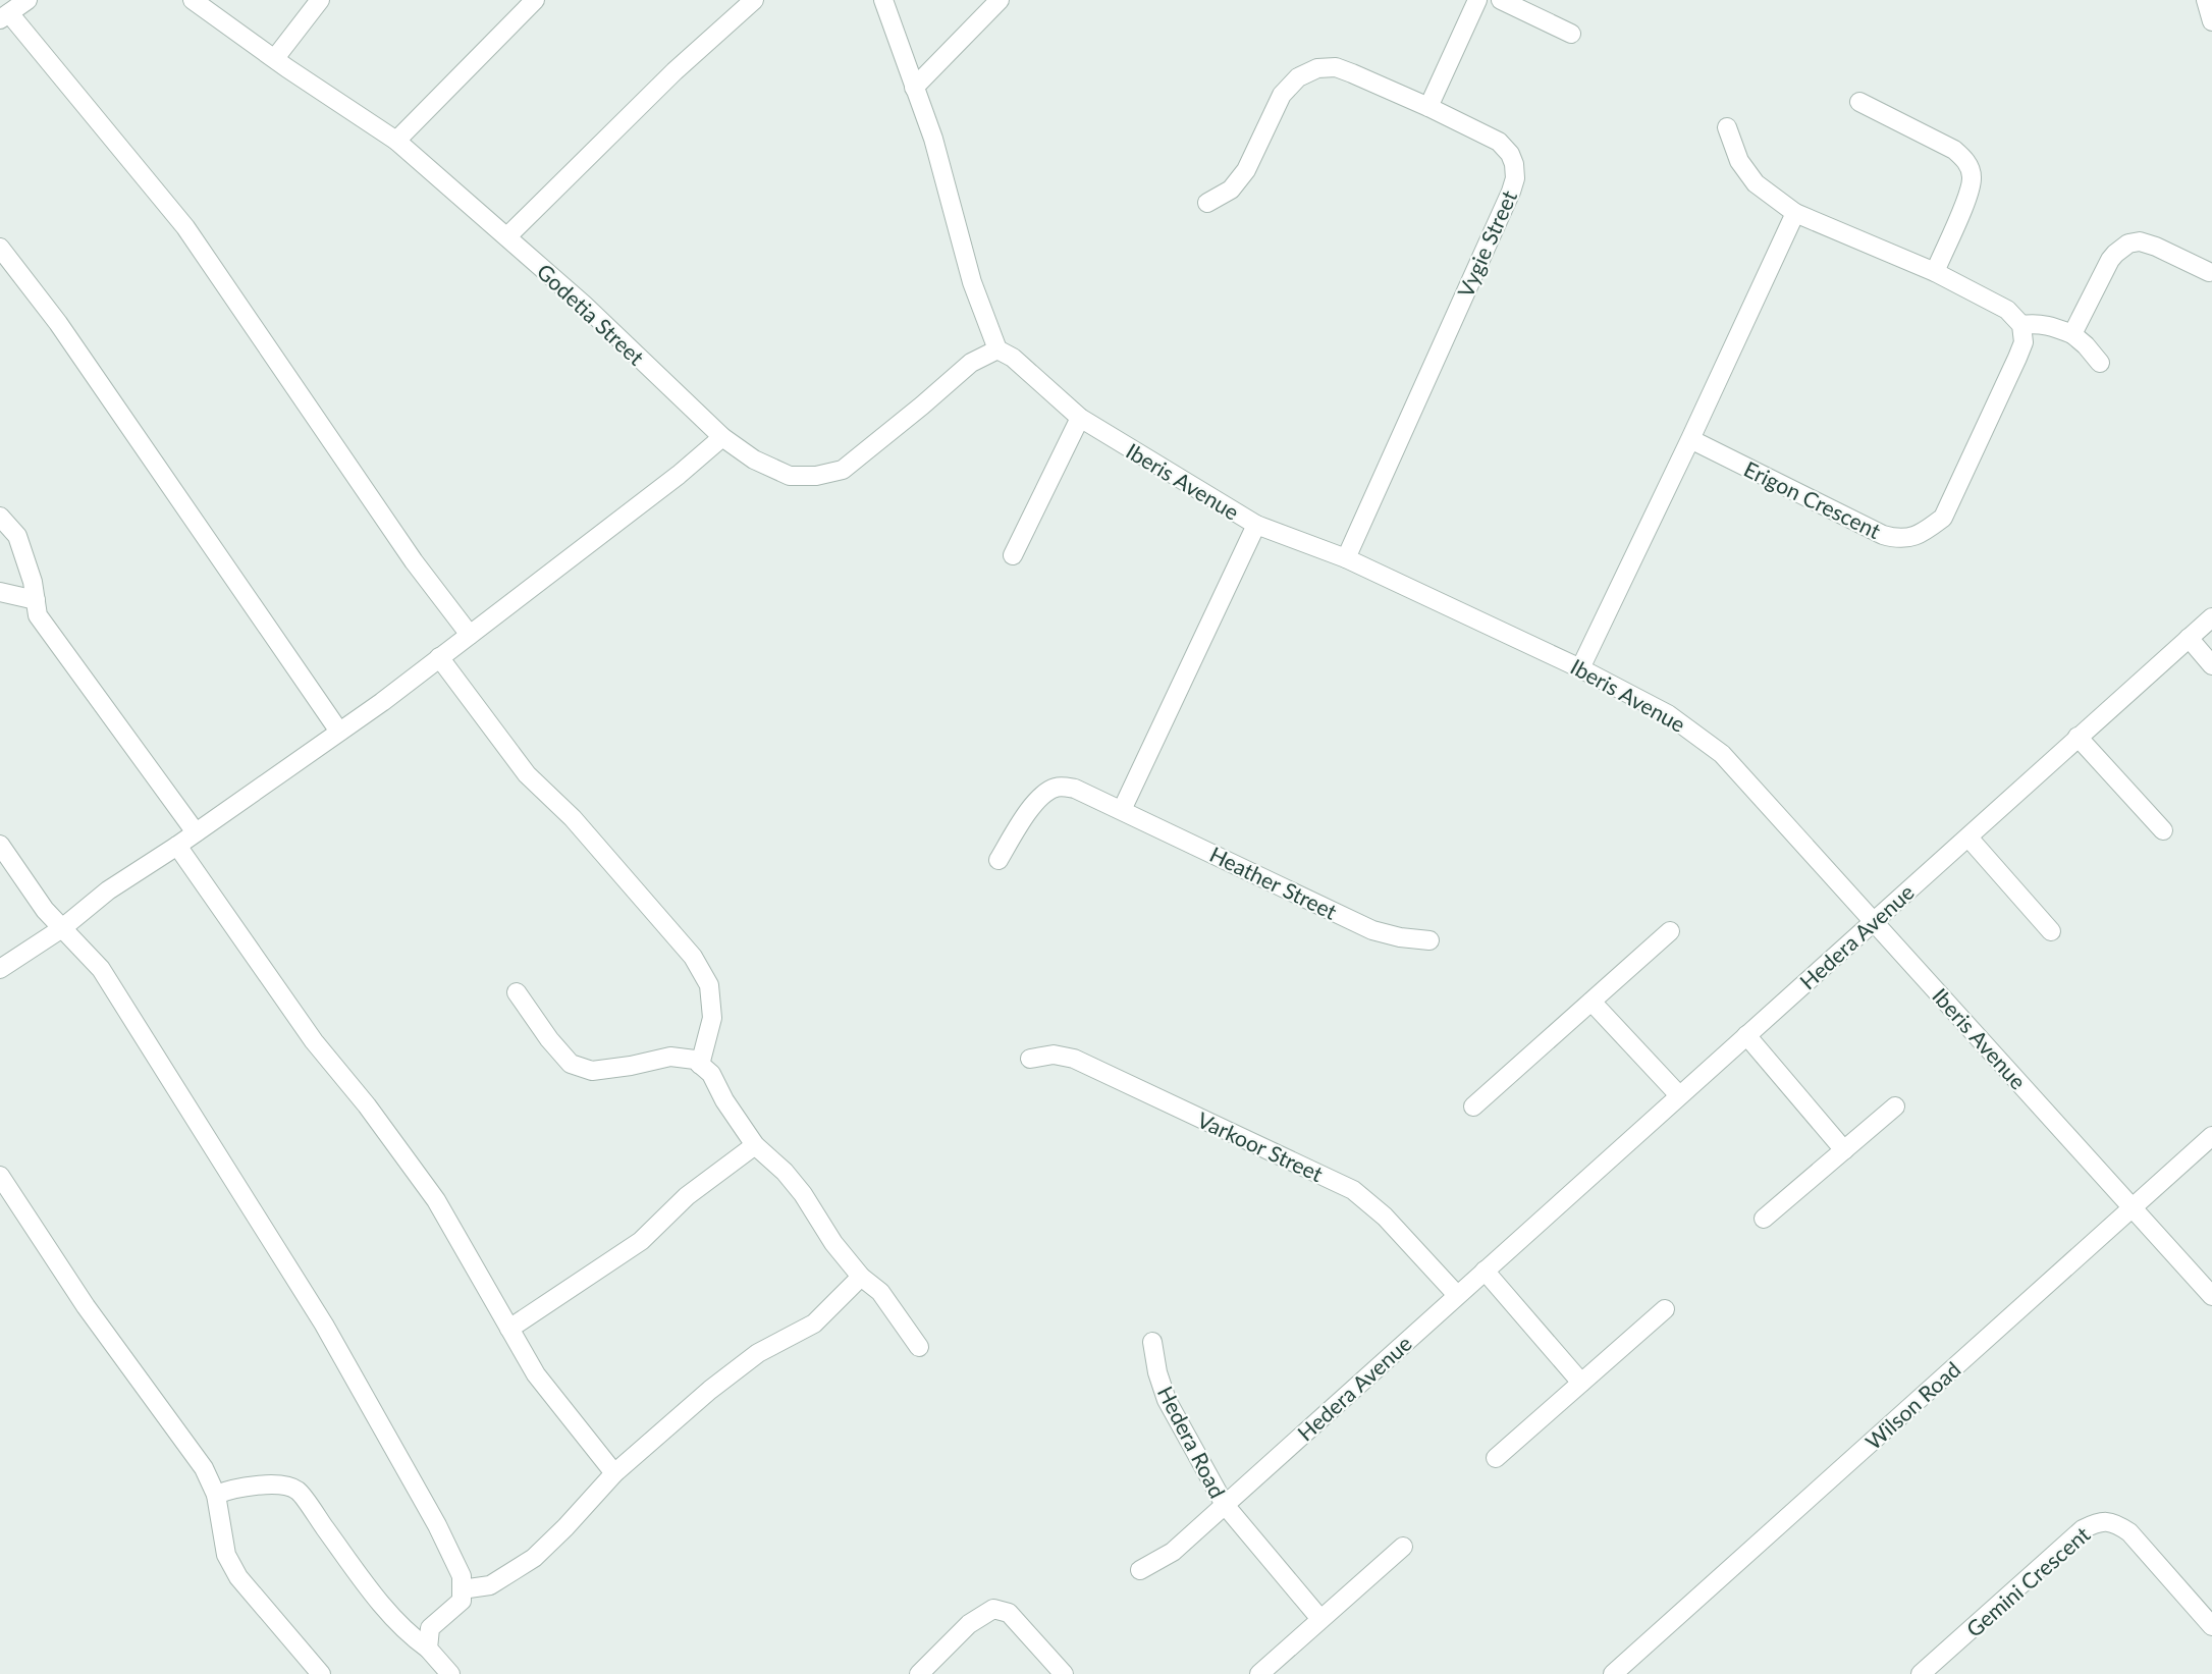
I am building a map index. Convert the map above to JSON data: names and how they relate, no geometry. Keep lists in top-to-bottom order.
{
  "streets": {
    "street": [
      "Vygie Street",
      "Godetia Street",
      "Iberis Avenue",
      "Erigon Crescent",
      "Heather Street",
      "Hedera Avenue",
      "Varkoor Street",
      "Wilson Road",
      "Hedera Road",
      "Gemini Crescent"
    ]
  },
  "crossings": [
    ["Vygie Street", "Iberis Avenue"],
    ["Godetia Street", "Iberis Avenue"],
    ["Iberis Avenue", "Hedera Avenue"],
    ["Iberis Avenue", "Wilson Road"],
    ["Hedera Avenue", "Varkoor Street"],
    ["Hedera Avenue", "Hedera Road"]
  ]
}
